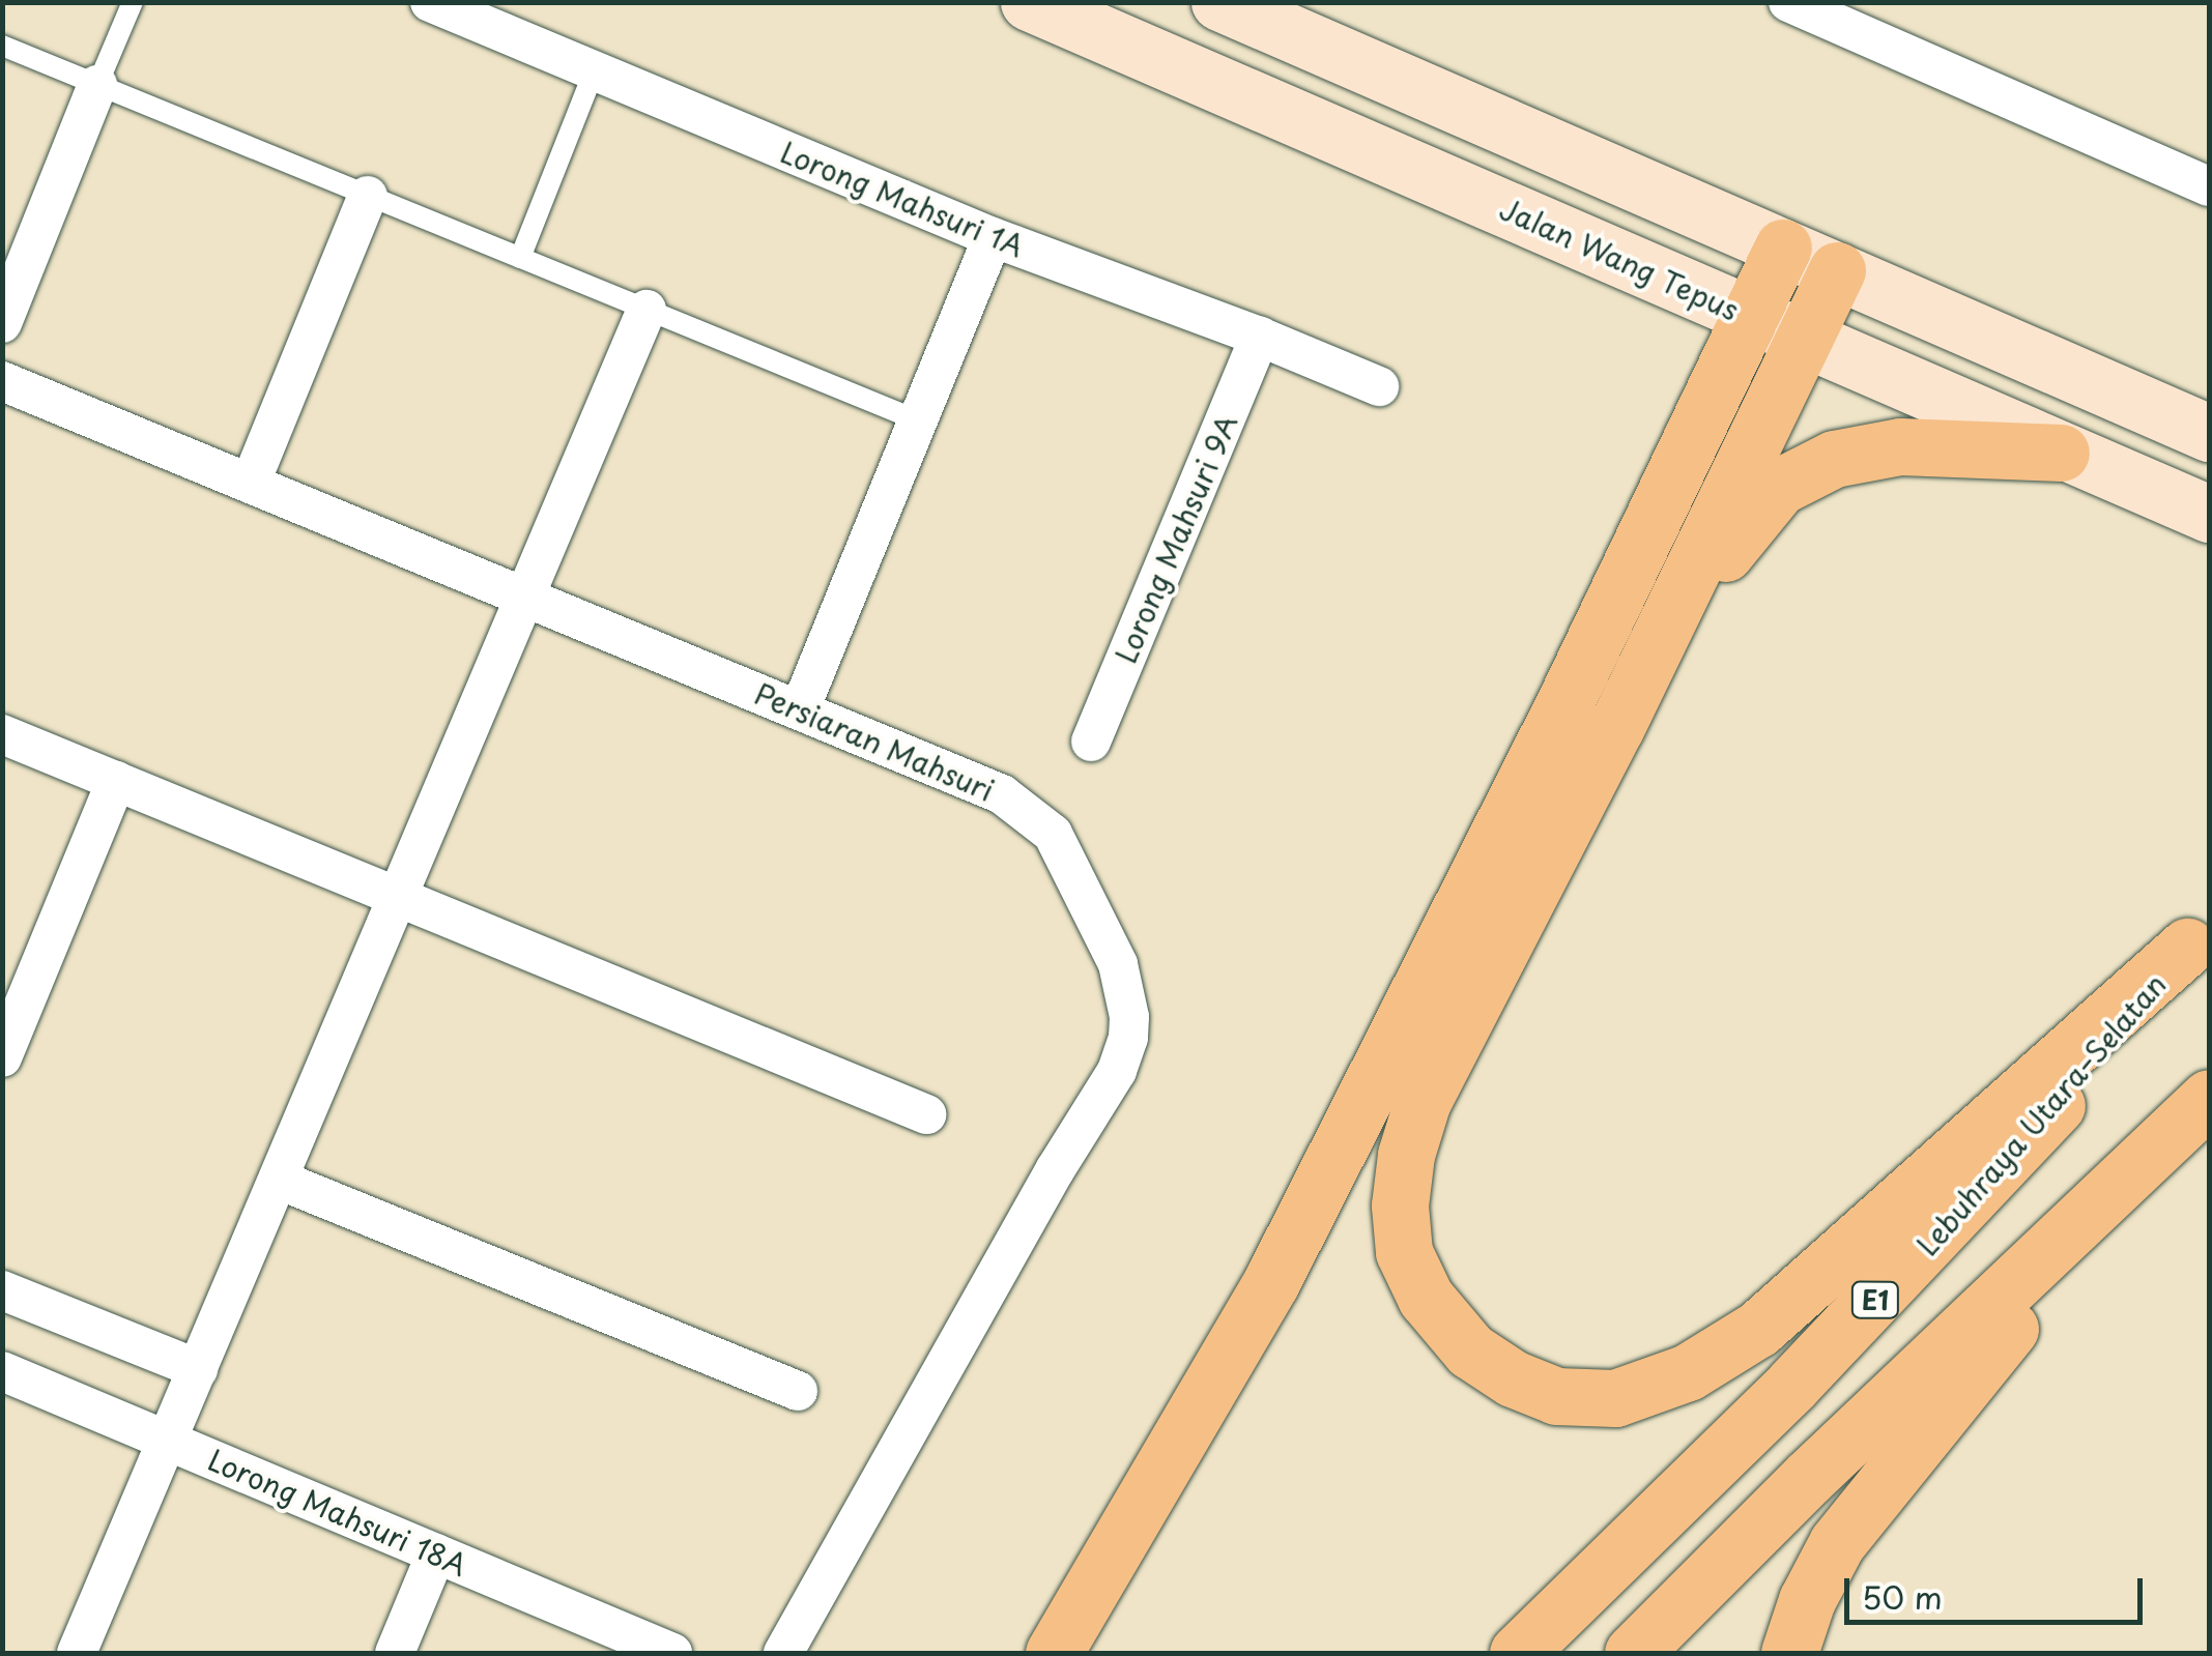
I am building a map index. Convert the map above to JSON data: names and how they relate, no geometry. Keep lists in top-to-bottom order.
{
  "streets": {
    "highway": ["Lebuhraya Utara–Selatan", "E1"],
    "main road": ["Jalan Wang Tepus"],
    "street": [
      "Lorong Mahsuri 1A",
      "Lorong Mahsuri 9A",
      "Persiaran Mahsuri",
      "Lorong Mahsuri 18A"
    ]
  },
  "crossings": [
    ["Lorong Mahsuri 1A", "Lorong Mahsuri 9A"]
  ],
  "scale_bar": "50 m"
}
